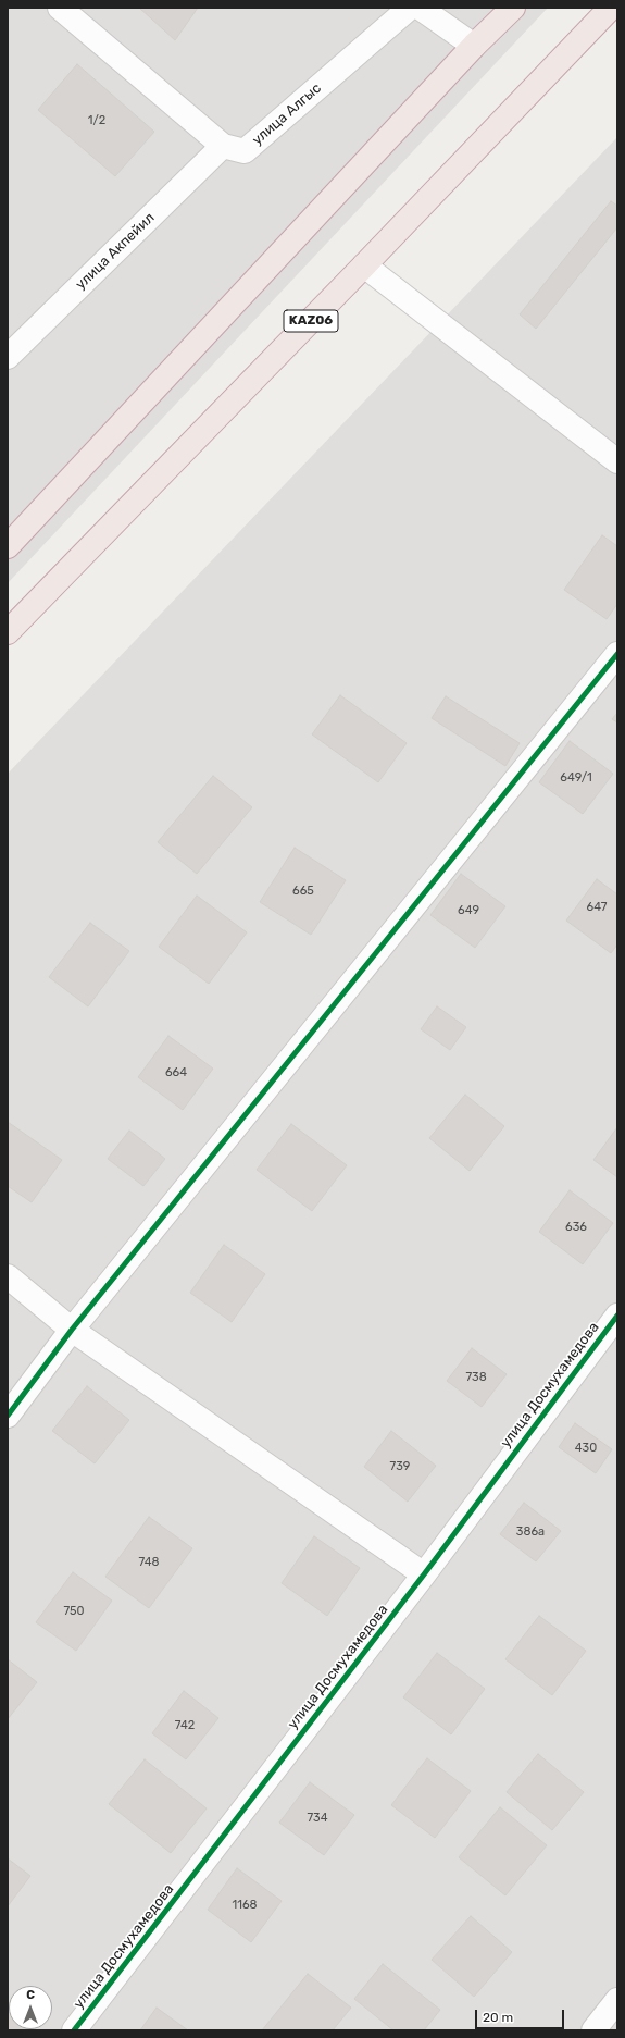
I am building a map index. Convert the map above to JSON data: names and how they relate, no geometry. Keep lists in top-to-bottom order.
{
  "streets": {
    "highway": ["KАZ06"],
    "street": ["улица Алгыс", "улица Акпейил", "улица Досмухамедова"]
  },
  "crossings": [
    ["улица Алгыс", "улица Акпейил"]
  ],
  "house_numbers": [
    "1/2",
    "649/1",
    "665",
    "647",
    "649",
    "664",
    "636",
    "738",
    "430",
    "739",
    "386а",
    "748",
    "750",
    "742",
    "734",
    "1168"
  ],
  "scale_bar": "20 m",
  "north": "top"
}
